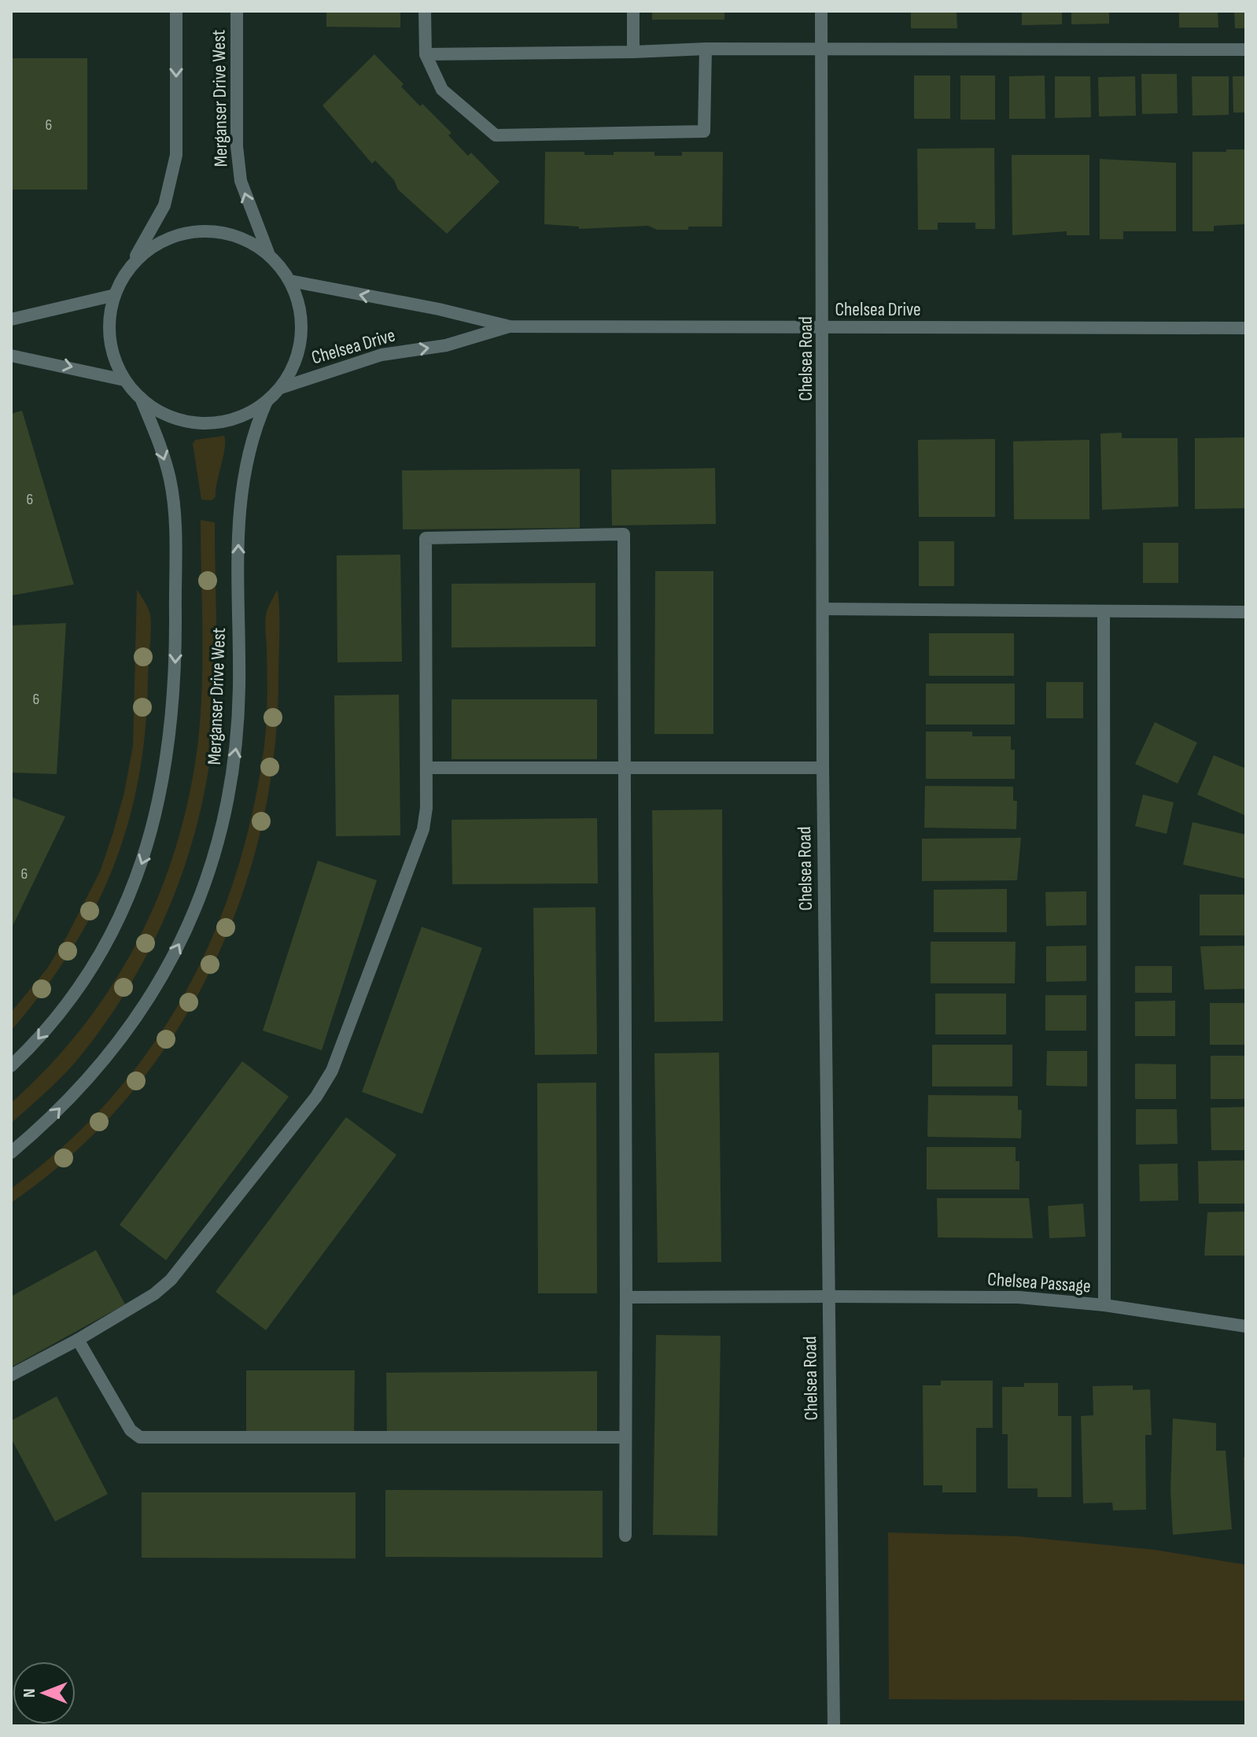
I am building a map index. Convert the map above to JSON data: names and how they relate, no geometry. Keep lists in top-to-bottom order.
{
  "streets": {
    "street": [
      "Merganser Drive West",
      "Chelsea Drive",
      "Chelsea Road",
      "Chelsea Passage"
    ]
  },
  "crossings": [
    ["Merganser Drive West", "Chelsea Drive"],
    ["Chelsea Drive", "Chelsea Road"],
    ["Chelsea Road", "Chelsea Passage"]
  ],
  "house_numbers": [
    "6",
    "6",
    "6",
    "6"
  ],
  "north": "left"
}
